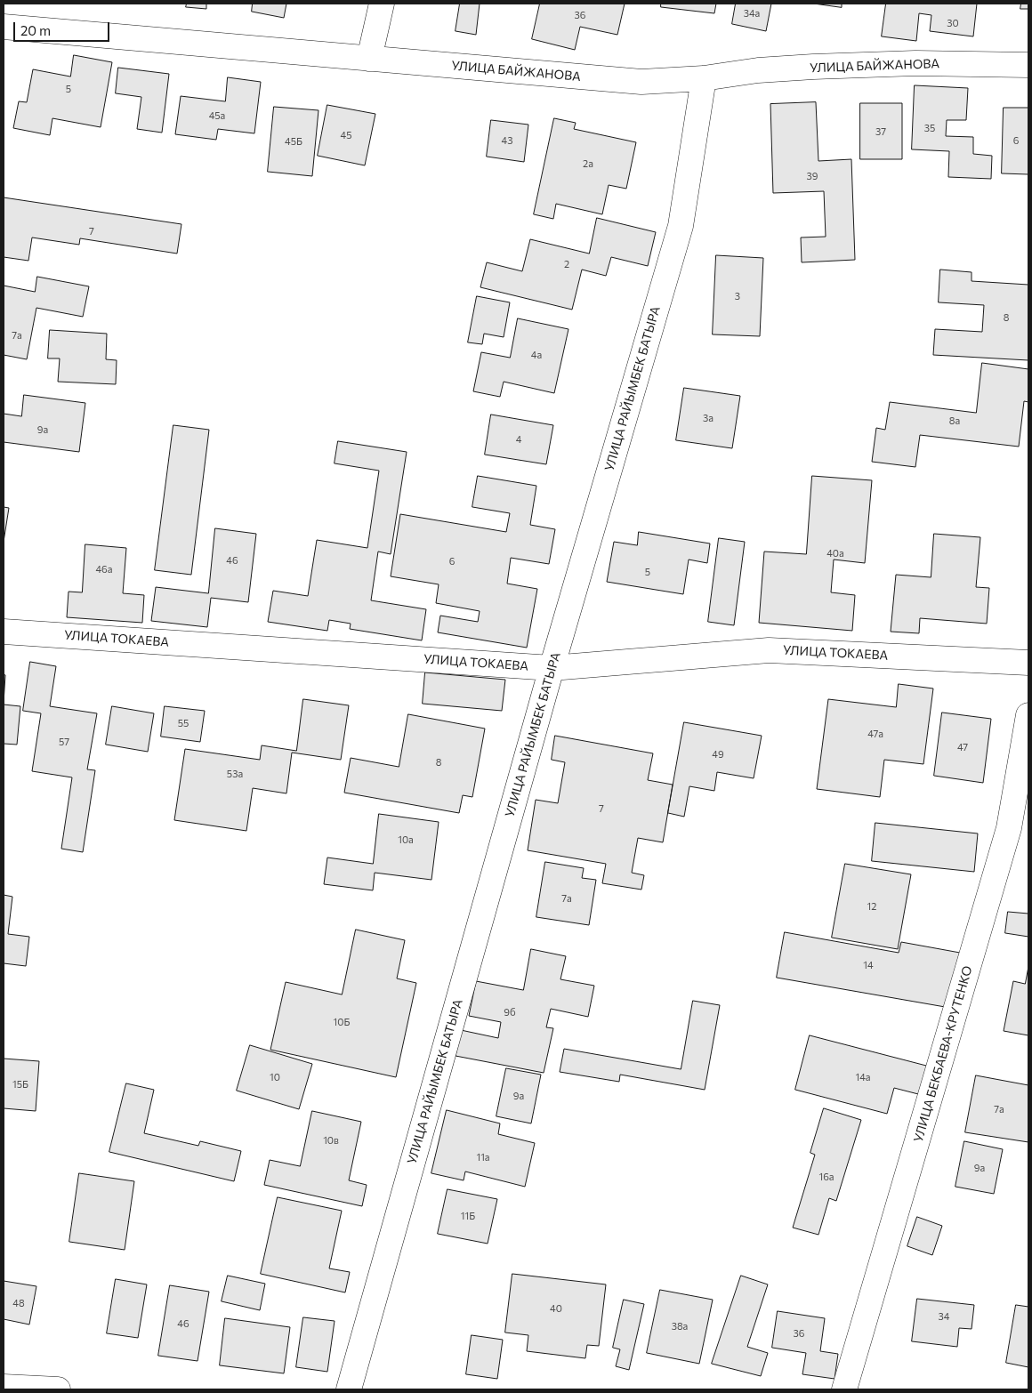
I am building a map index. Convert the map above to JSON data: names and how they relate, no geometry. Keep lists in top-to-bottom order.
{
  "streets": {
    "street": [
      "УЛИЦА БАЙЖАНОВА",
      "УЛИЦА РАЙЫМБЕК БАТЫРА",
      "УЛИЦА ТОКАЕВА",
      "УЛИЦА БЕКБАЕВА-КРУТЕНКО"
    ]
  },
  "crossings": [
    ["УЛИЦА БАЙЖАНОВА", "УЛИЦА РАЙЫМБЕК БАТЫРА"],
    ["УЛИЦА РАЙЫМБЕК БАТЫРА", "УЛИЦА ТОКАЕВА"]
  ],
  "house_numbers": [
    "34а",
    "36",
    "30",
    "5",
    "45а",
    "35",
    "37",
    "45",
    "43",
    "6",
    "45Б",
    "2а",
    "39",
    "7",
    "2",
    "3",
    "8",
    "7а",
    "4а",
    "3а",
    "8а",
    "9а",
    "4",
    "40а",
    "46",
    "6",
    "46а",
    "5",
    "55",
    "47а",
    "57",
    "47",
    "49",
    "8",
    "53а",
    "7",
    "10а",
    "7а",
    "12",
    "14",
    "9б",
    "10Б",
    "10",
    "14а",
    "15Б",
    "9а",
    "7а",
    "10в",
    "11а",
    "9а",
    "16а",
    "11Б",
    "48",
    "40",
    "34",
    "46",
    "38а",
    "36"
  ],
  "scale_bar": "20 m"
}
